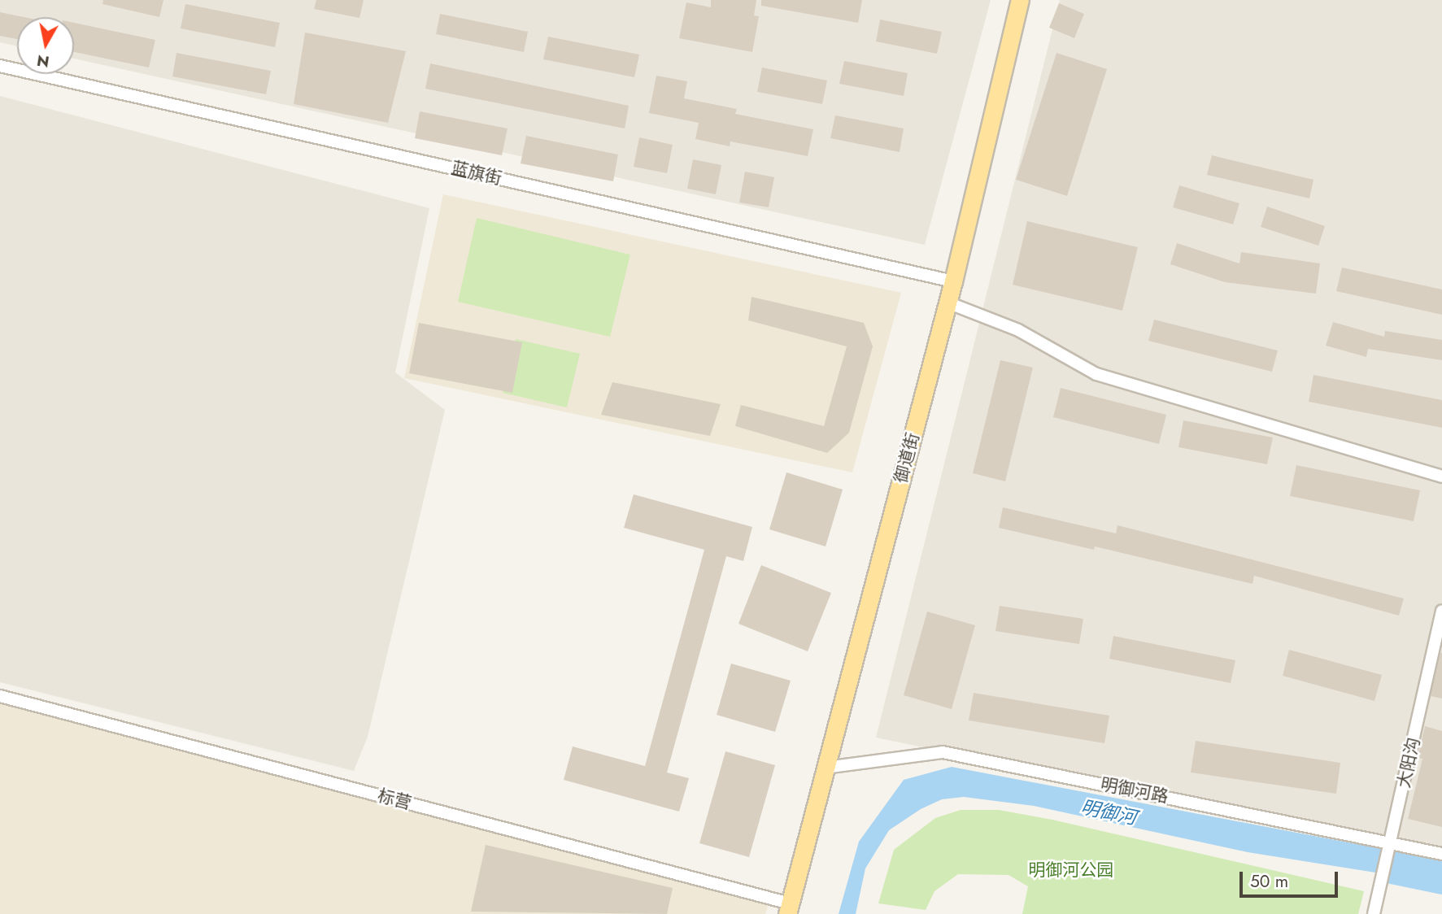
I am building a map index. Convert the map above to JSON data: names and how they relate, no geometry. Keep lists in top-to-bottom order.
{
  "streets": {
    "main road": ["御道街"],
    "street": [
      "蓝旗街",
      "大阳沟",
      "明御河路",
      "标营"
    ]
  },
  "crossings": [
    ["蓝旗街", "御道街"],
    ["御道街", "明御河路"],
    ["御道街", "标营"],
    ["大阳沟", "明御河路"]
  ],
  "water": ["明御河"],
  "parks": ["明御河公园"],
  "scale_bar": "50 m",
  "north": "bottom"
}
